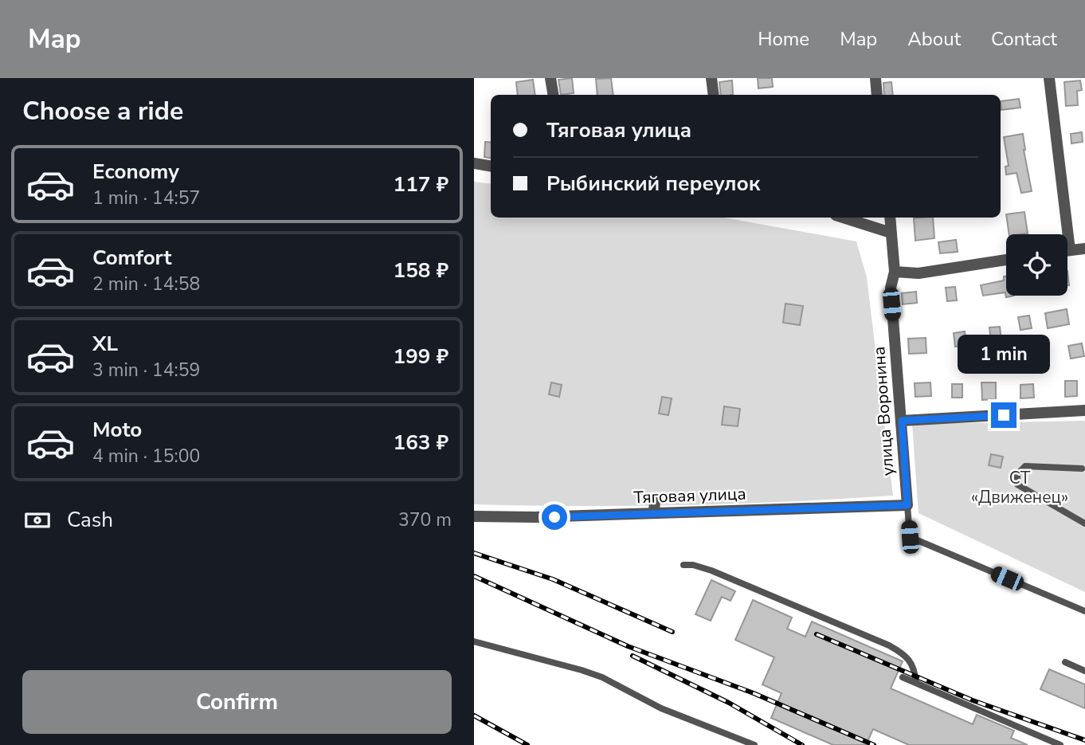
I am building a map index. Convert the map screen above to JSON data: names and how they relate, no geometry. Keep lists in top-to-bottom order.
{
  "streets": {
    "street": ["улица Воронина", "Тяговая улица"]
  },
  "crossings": [
    ["улица Воронина", "Тяговая улица"]
  ],
  "parks": ["СТ «Движенец»"],
  "page": {
    "header": "Map",
    "nav": [
      "Home",
      "Map",
      "About",
      "Contact"
    ],
    "heading": "Choose a ride",
    "banner": ["Тяговая улица", "Рыбинский переулок"],
    "list": [
      {
        "name": "Economy",
        "note": "1 min · 14:57",
        "value": "117 ₽"
      },
      {
        "name": "Comfort",
        "note": "2 min · 14:58",
        "value": "158 ₽"
      },
      {
        "name": "XL",
        "note": "3 min · 14:59",
        "value": "199 ₽"
      },
      {
        "name": "Moto",
        "note": "4 min · 15:00",
        "value": "163 ₽"
      }
    ],
    "bubble": "1 min",
    "pay": ["Cash", "370 m"],
    "buttons": "Confirm"
  }
}
